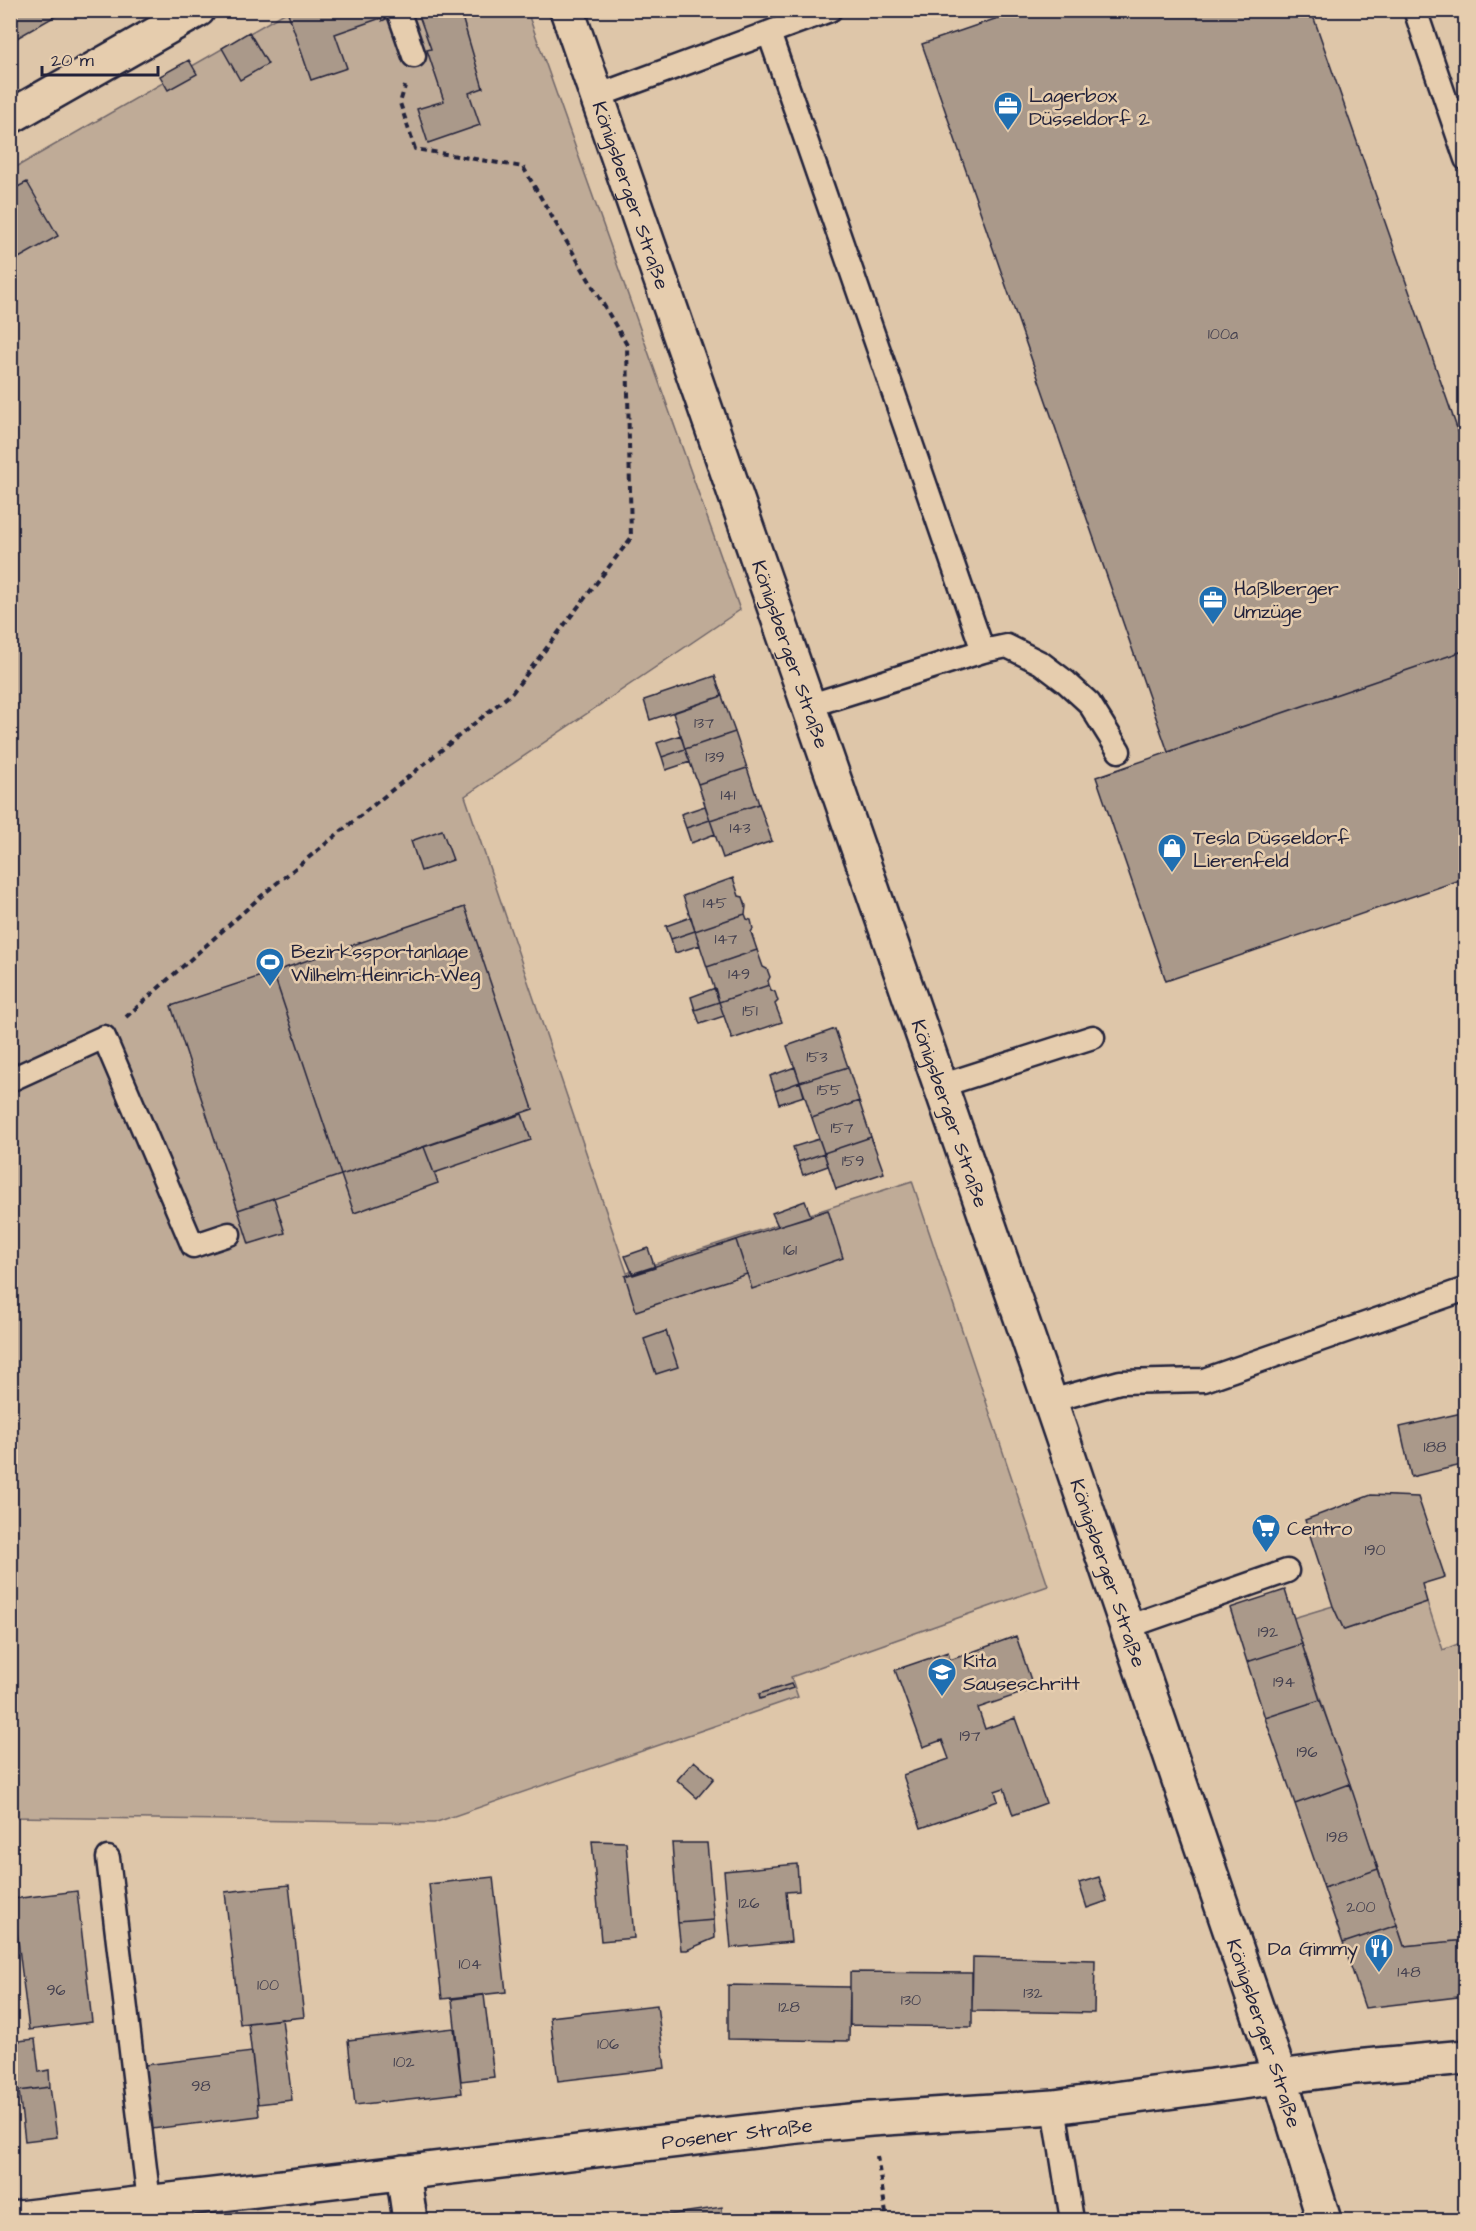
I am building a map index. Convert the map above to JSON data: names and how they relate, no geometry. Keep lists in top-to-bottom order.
{
  "streets": {
    "main road": ["Königsberger Straße", "Posener Straße"]
  },
  "crossings": [
    ["Königsberger Straße", "Posener Straße"]
  ],
  "places": {
    "office": ["Lagerbox Düsseldorf 2", "Haßlberger Umzüge"],
    "shop": ["Tesla Düsseldorf Lierenfeld"],
    "sports": ["Bezirkssportanlage Wilhelm-Heinrich-Weg"],
    "supermarket": ["Centro"],
    "school or university": ["Kita Sauseschritt"],
    "restaurant": ["Da Gimmy"]
  },
  "house_numbers": [
    "100a",
    "137",
    "139",
    "141",
    "143",
    "145",
    "147",
    "149",
    "151",
    "153",
    "155",
    "157",
    "159",
    "161",
    "188",
    "190",
    "192",
    "194",
    "197",
    "196",
    "198",
    "126",
    "200",
    "104",
    "148",
    "100",
    "96",
    "132",
    "130",
    "128",
    "106",
    "102",
    "98"
  ],
  "scale_bar": "20 m"
}
